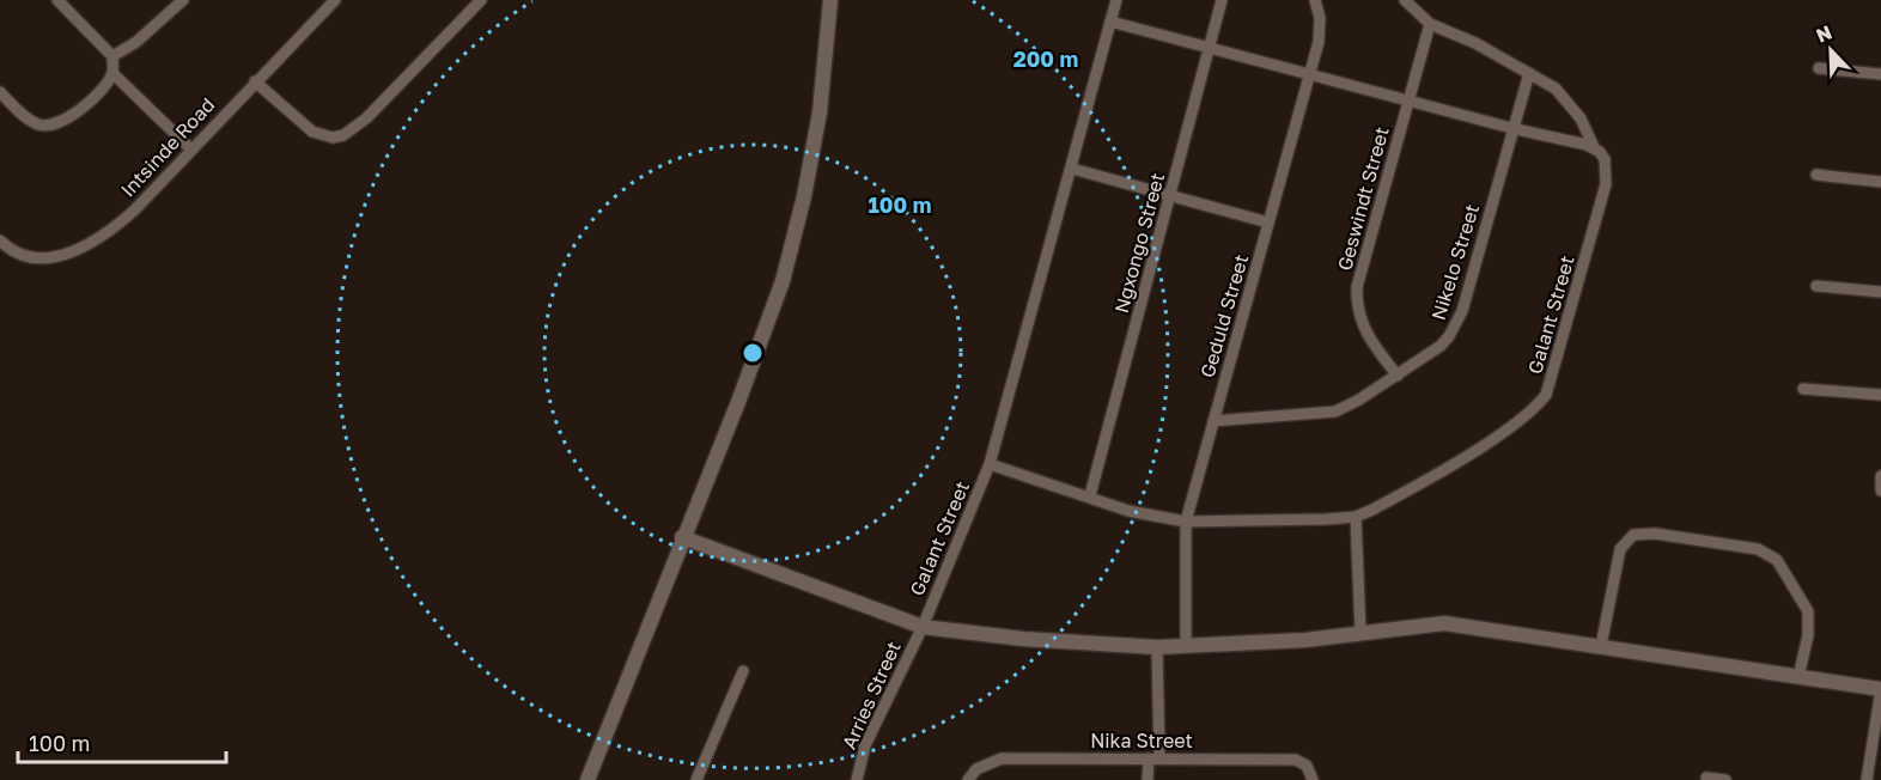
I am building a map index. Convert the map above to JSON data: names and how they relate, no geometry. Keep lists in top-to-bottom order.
{
  "streets": {
    "street": [
      "Intsinde Road",
      "Geswindt Street",
      "Ngxongo Street",
      "Nikelo Street",
      "Galant Street",
      "Geduld Street",
      "Arries Street",
      "Nika Street"
    ]
  },
  "crossings": [
    ["Geswindt Street", "Nikelo Street"],
    ["Geswindt Street", "Galant Street"],
    ["Ngxongo Street", "Galant Street"],
    ["Nikelo Street", "Galant Street"],
    ["Nikelo Street", "Geduld Street"],
    ["Galant Street", "Geduld Street"],
    ["Galant Street", "Arries Street"]
  ],
  "scale_bar": "100 m",
  "north": "top left",
  "rings": ["200 m", "100 m"]
}
